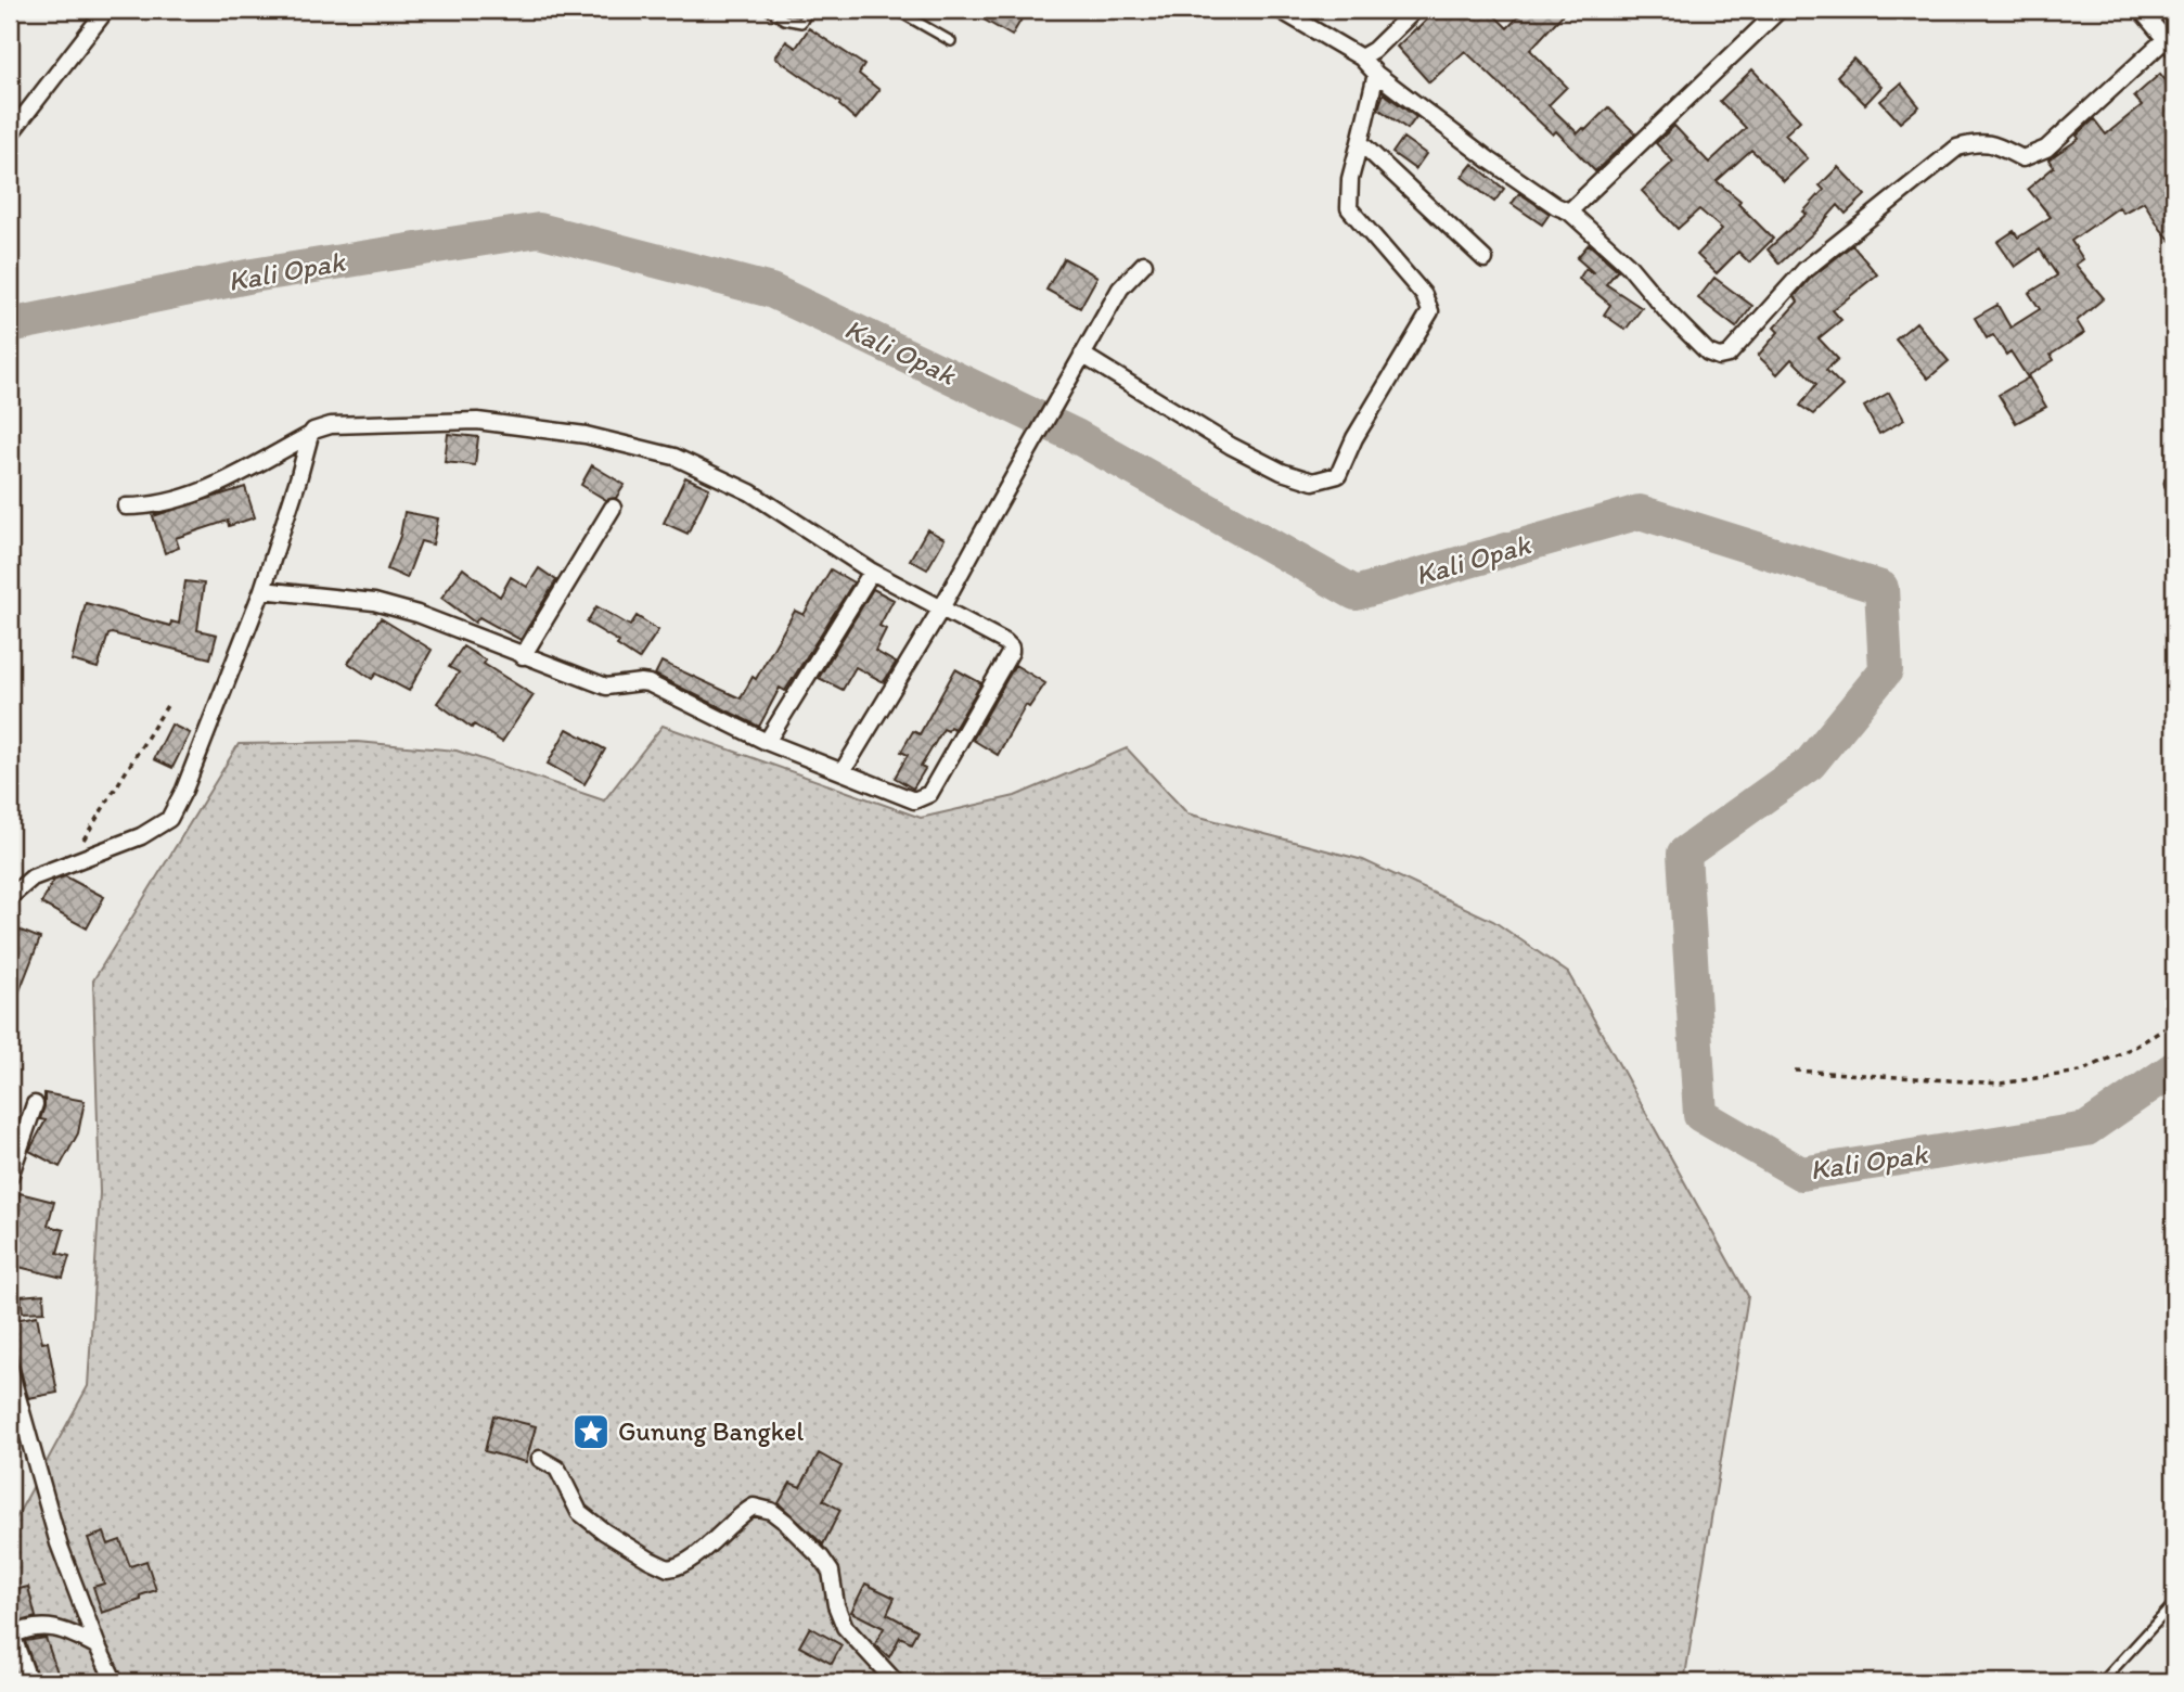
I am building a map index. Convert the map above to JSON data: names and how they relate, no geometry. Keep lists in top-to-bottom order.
{
  "water": ["Kali Opak"],
  "places": {
    "place": ["Gunung Bangkel"]
  }
}
